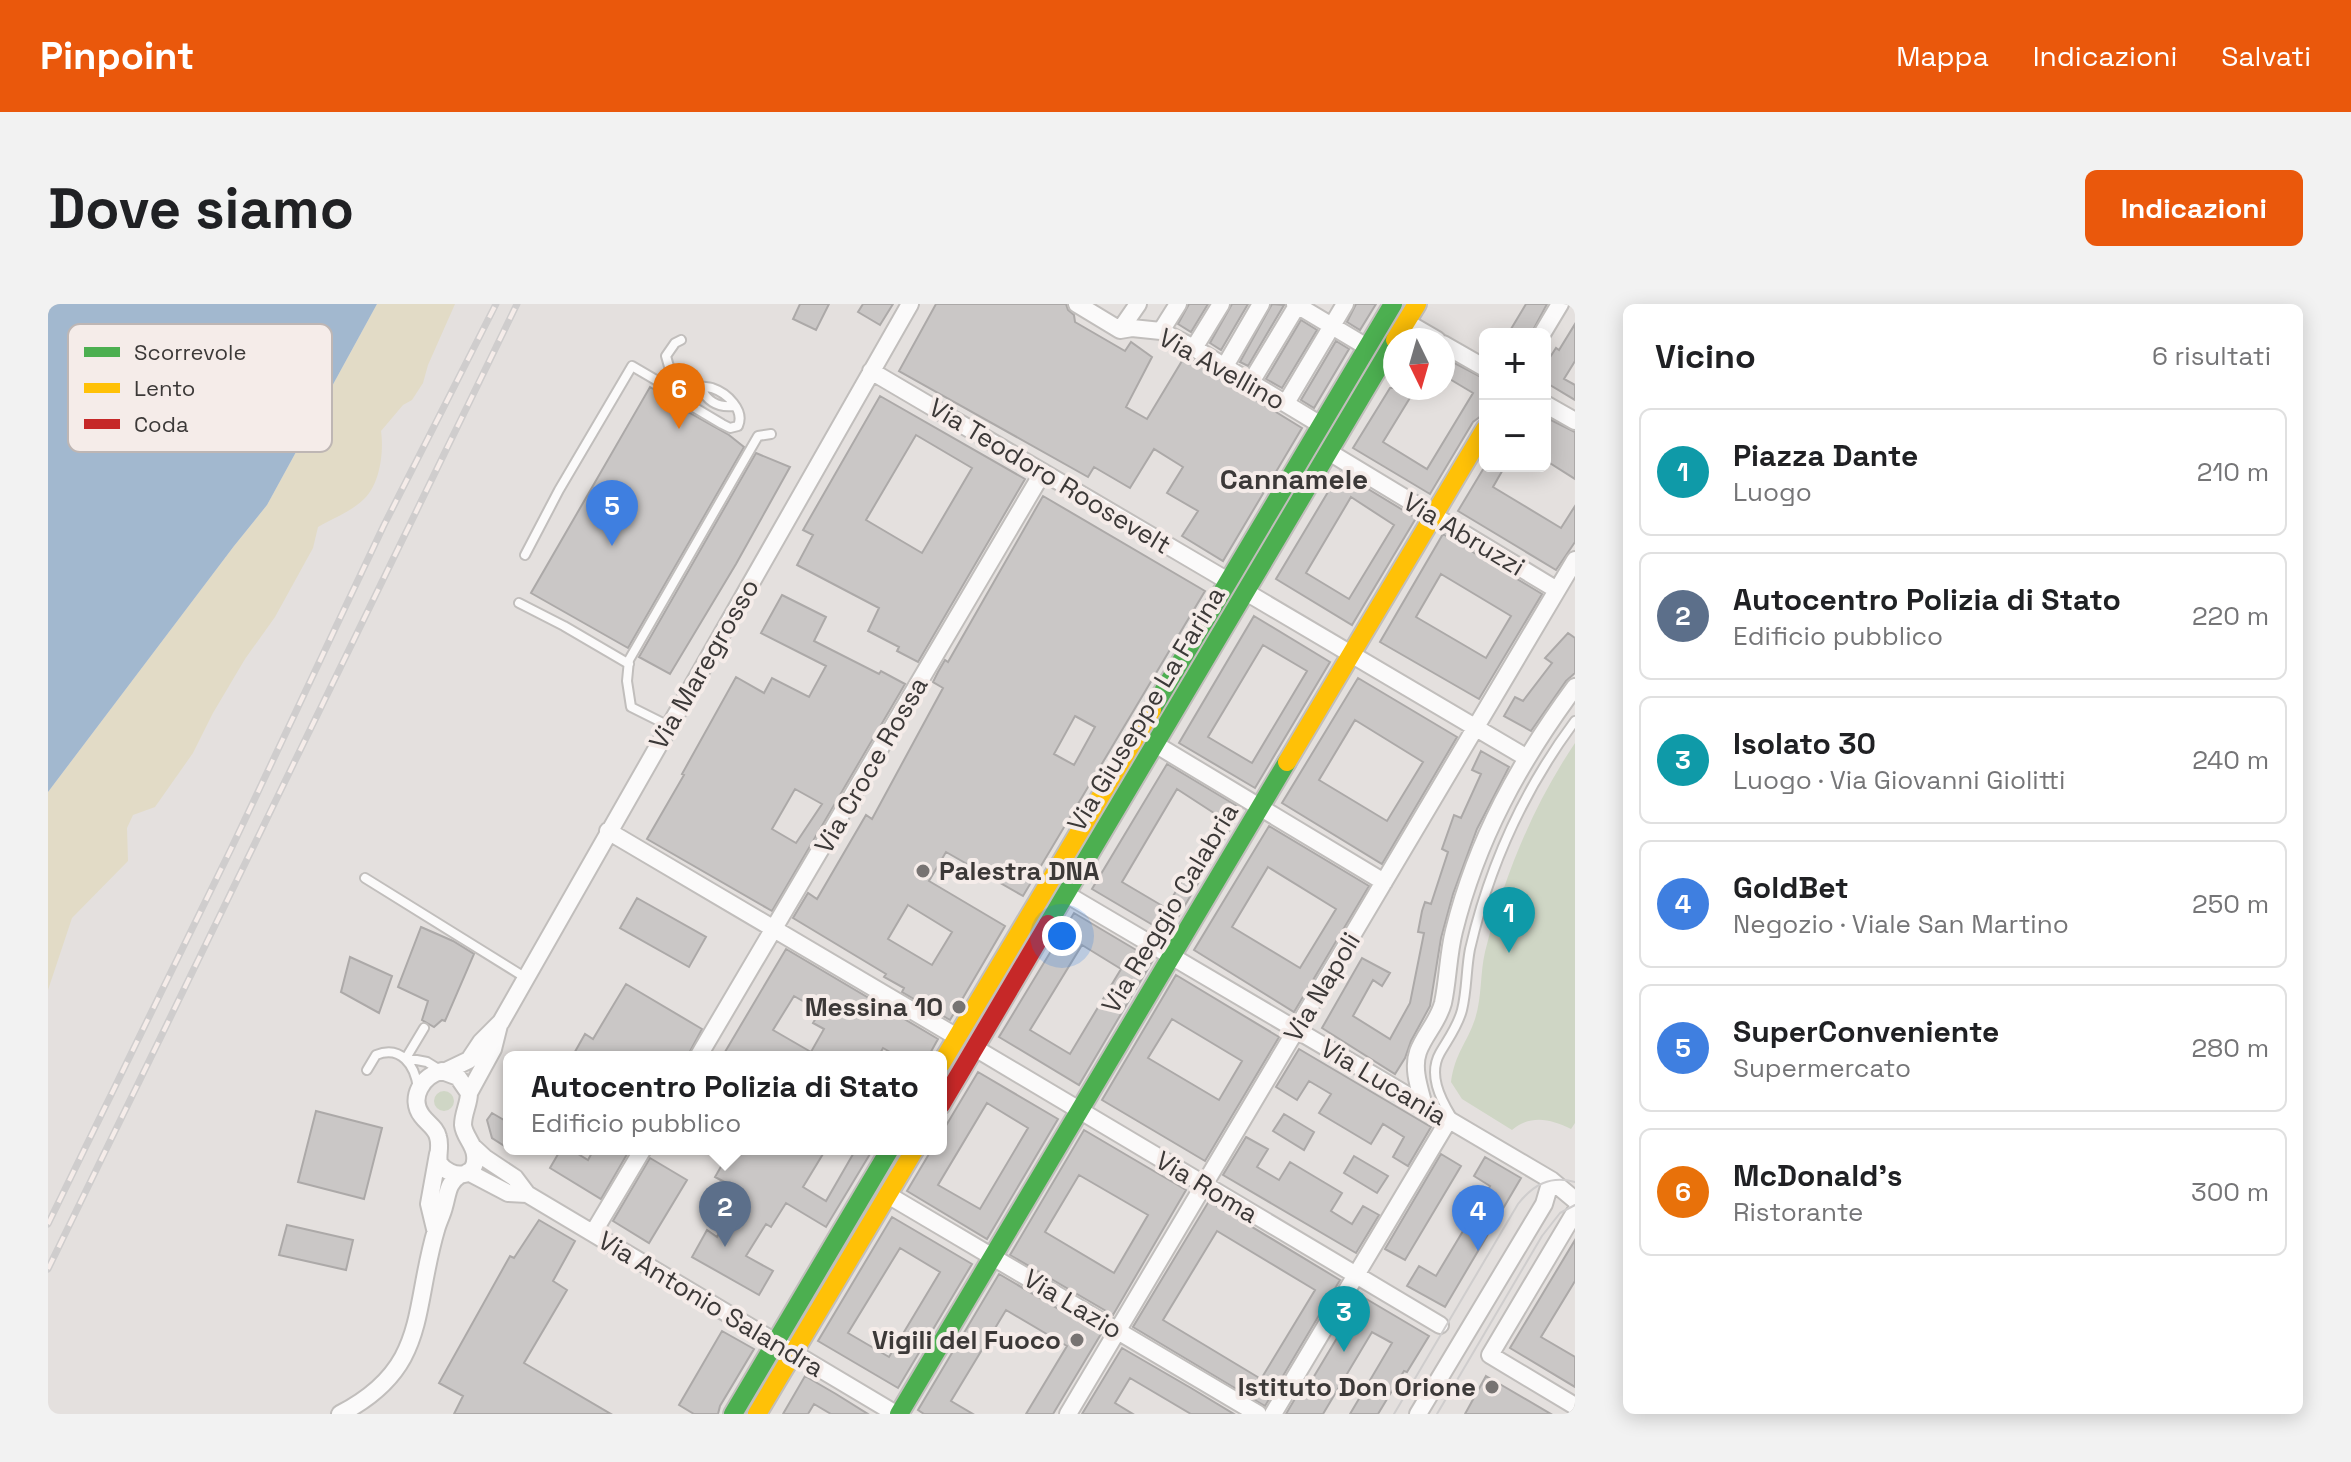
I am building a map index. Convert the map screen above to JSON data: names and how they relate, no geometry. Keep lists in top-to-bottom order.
{
  "streets": {
    "main road": ["Via Giuseppe La Farina", "Via Reggio Calabria"],
    "street": [
      "Via Avellino",
      "Via Teodoro Roosevelt",
      "Via Abruzzi",
      "Via Maregrosso",
      "Via Croce Rossa",
      "Via Napoli",
      "Via Lucania",
      "Via Roma",
      "Via Antonio Salandra",
      "Via Lazio"
    ]
  },
  "crossings": [
    ["Via Avellino", "Via Giuseppe La Farina"],
    ["Via Teodoro Roosevelt", "Via Maregrosso"],
    ["Via Teodoro Roosevelt", "Via Giuseppe La Farina"],
    ["Via Teodoro Roosevelt", "Via Croce Rossa"],
    ["Via Abruzzi", "Via Giuseppe La Farina"],
    ["Via Abruzzi", "Via Reggio Calabria"],
    ["Via Abruzzi", "Via Napoli"],
    ["Via Giuseppe La Farina", "Via Lucania"],
    ["Via Giuseppe La Farina", "Via Roma"],
    ["Via Reggio Calabria", "Via Lucania"],
    ["Via Reggio Calabria", "Via Roma"],
    ["Via Reggio Calabria", "Via Antonio Salandra"],
    ["Via Reggio Calabria", "Via Lazio"],
    ["Via Napoli", "Via Lucania"],
    ["Via Napoli", "Via Roma"],
    ["Via Napoli", "Via Lazio"]
  ],
  "districts": ["Cannamele"],
  "places": [
    "Palestra DNA",
    "Messina 10",
    "Vigili del Fuoco",
    "Istituto Don Orione"
  ],
  "legend": ["Scorrevole", "Lento", "Coda"],
  "north": "bottom",
  "page": {
    "header": "Pinpoint",
    "nav": ["Mappa", "Indicazioni", "Salvati"],
    "buttons": "Indicazioni",
    "title": "Dove siamo",
    "heading": ["Vicino", "6 risultati"],
    "map_buttons": ["+", "−"],
    "pins": [
      "6",
      "5",
      "1",
      "2",
      "4",
      "3"
    ],
    "list": [
      {
        "mark": "1",
        "name": "Piazza Dante",
        "note": "Luogo",
        "value": "210 m"
      },
      {
        "mark": "2",
        "name": "Autocentro Polizia di Stato",
        "note": "Edificio pubblico",
        "value": "220 m"
      },
      {
        "mark": "3",
        "name": "Isolato 30",
        "note": "Luogo · Via Giovanni Giolitti",
        "value": "240 m"
      },
      {
        "mark": "4",
        "name": "GoldBet",
        "note": "Negozio · Viale San Martino",
        "value": "250 m"
      },
      {
        "mark": "5",
        "name": "SuperConveniente",
        "note": "Supermercato",
        "value": "280 m"
      },
      {
        "mark": "6",
        "name": "McDonald's",
        "note": "Ristorante",
        "value": "300 m"
      }
    ],
    "popup": ["Autocentro Polizia di Stato", "Edificio pubblico"]
  }
}
